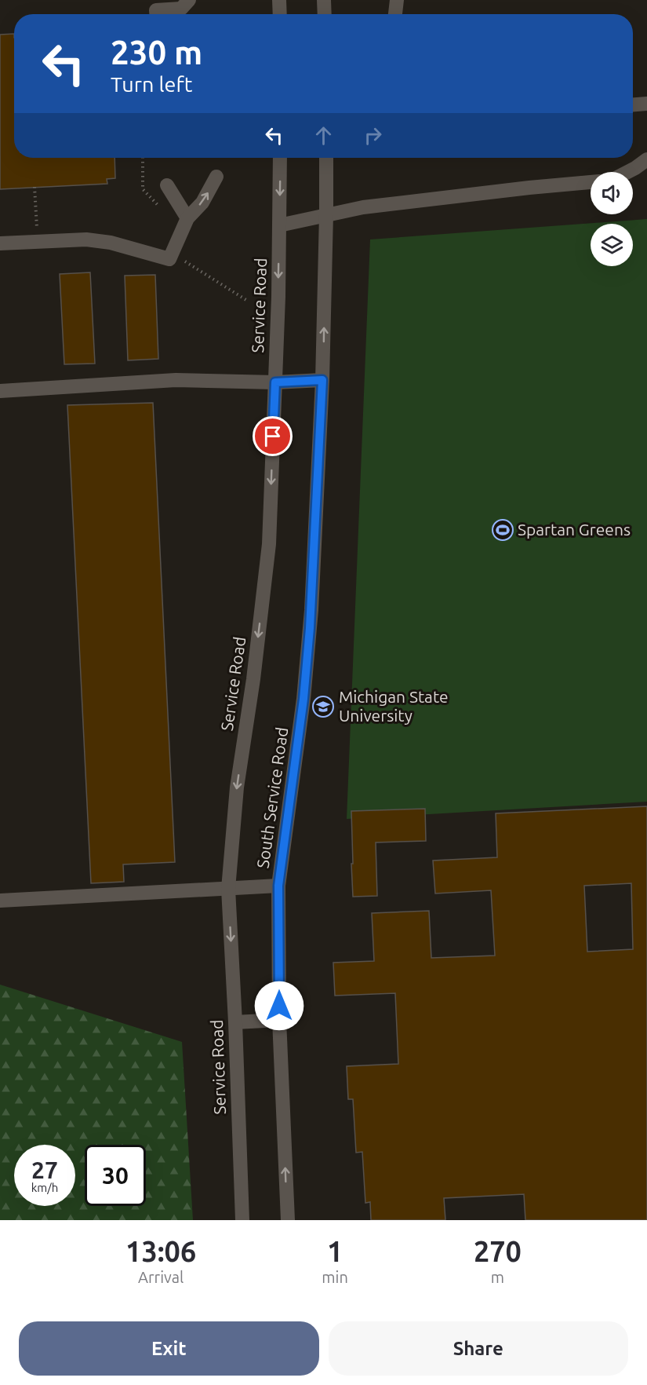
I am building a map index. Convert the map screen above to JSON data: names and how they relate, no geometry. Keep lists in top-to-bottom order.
{
  "streets": {
    "street": ["Service Road", "South Service Road"]
  },
  "one_way": ["Service Road"],
  "places": {
    "sports": ["Spartan Greens"],
    "school or university": ["Michigan State University"]
  },
  "page": {
    "turn": ["230 m", "Turn left"],
    "speed": "27 km/h",
    "limit": "30",
    "eta": [
      "13:06",
      "Arrival",
      "1",
      "min",
      "270",
      "m"
    ],
    "buttons": ["Exit", "Share"]
  }
}
